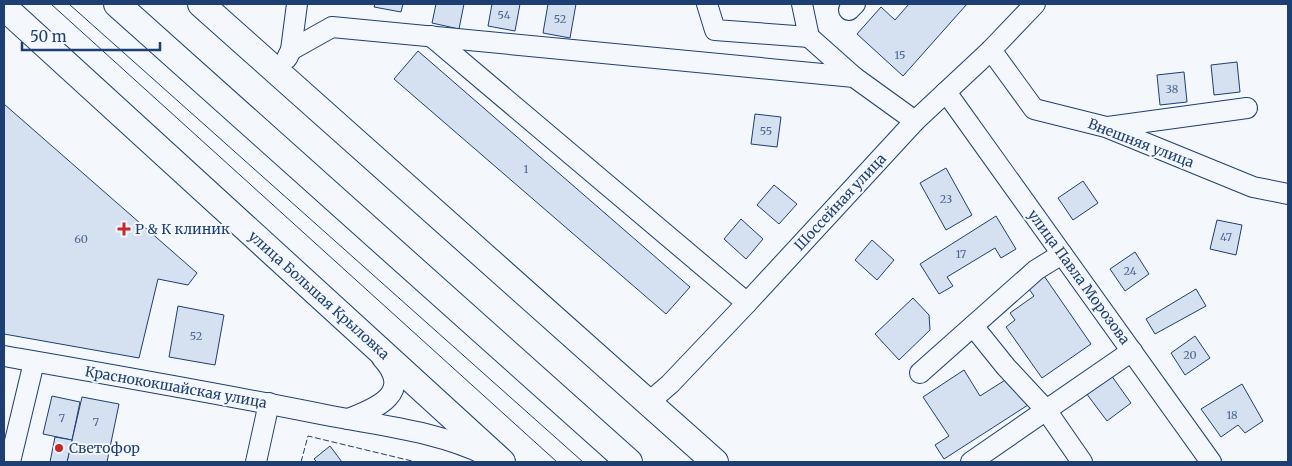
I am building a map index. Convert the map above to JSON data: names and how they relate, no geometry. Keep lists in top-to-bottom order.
{
  "streets": {
    "main road": ["улица Большая Крыловка"],
    "street": [
      "Внешняя улица",
      "Шоссейная улица",
      "улица Павла Морозова",
      "Краснококшайская улица"
    ]
  },
  "crossings": [
    ["Внешняя улица", "Шоссейная улица"],
    ["Шоссейная улица", "улица Павла Морозова"],
    ["улица Большая Крыловка", "Краснококшайская улица"]
  ],
  "places": {
    "health": ["Р & К клиник"],
    "other": ["Светофор"]
  },
  "house_numbers": [
    "54",
    "52",
    "15",
    "38",
    "55",
    "1",
    "23",
    "47",
    "60",
    "17",
    "24",
    "52",
    "20",
    "18",
    "7",
    "7"
  ],
  "scale_bar": "50 m"
}
